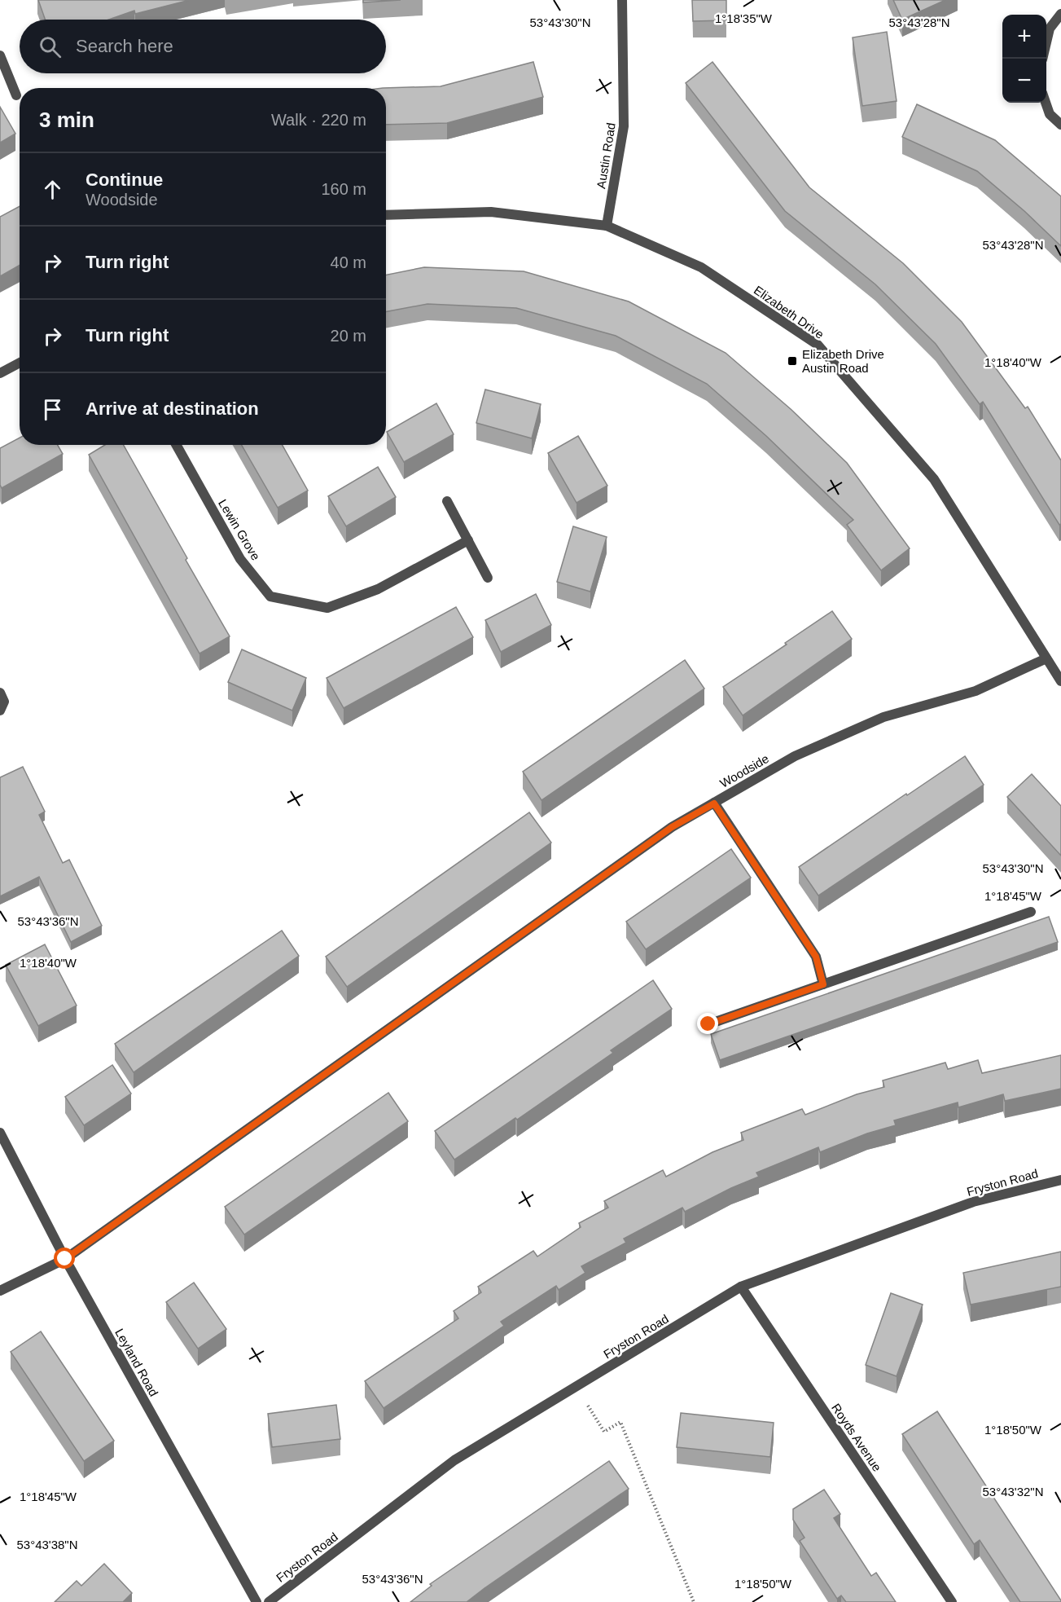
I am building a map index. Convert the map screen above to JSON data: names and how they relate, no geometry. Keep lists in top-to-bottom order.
{
  "streets": {
    "street": [
      "Austin Road",
      "Elizabeth Drive",
      "Lewin Grove",
      "Woodside",
      "Fryston Road",
      "Leyland Road",
      "Royds Avenue"
    ]
  },
  "crossings": [
    ["Austin Road", "Elizabeth Drive"],
    ["Elizabeth Drive", "Woodside"],
    ["Woodside", "Leyland Road"],
    ["Fryston Road", "Royds Avenue"]
  ],
  "places": {
    "transit": ["Elizabeth Drive Austin Road"]
  },
  "page": {
    "map_buttons": ["+", "−"],
    "search": "Search here",
    "heading": ["3 min", "Walk · 220 m"],
    "list": [
      ["Continue", "Woodside", "160 m"],
      ["Turn right", "40 m"],
      ["Turn right", "20 m"],
      "Arrive at destination"
    ]
  },
  "coordinates": [
    "1°18'35\"W",
    "53°43'30\"N",
    "53°43'28\"N",
    "1°18'40\"W",
    "1°18'45\"W",
    "53°43'36\"N",
    "1°18'50\"W",
    "53°43'32\"N",
    "53°43'38\"N"
  ]
}
